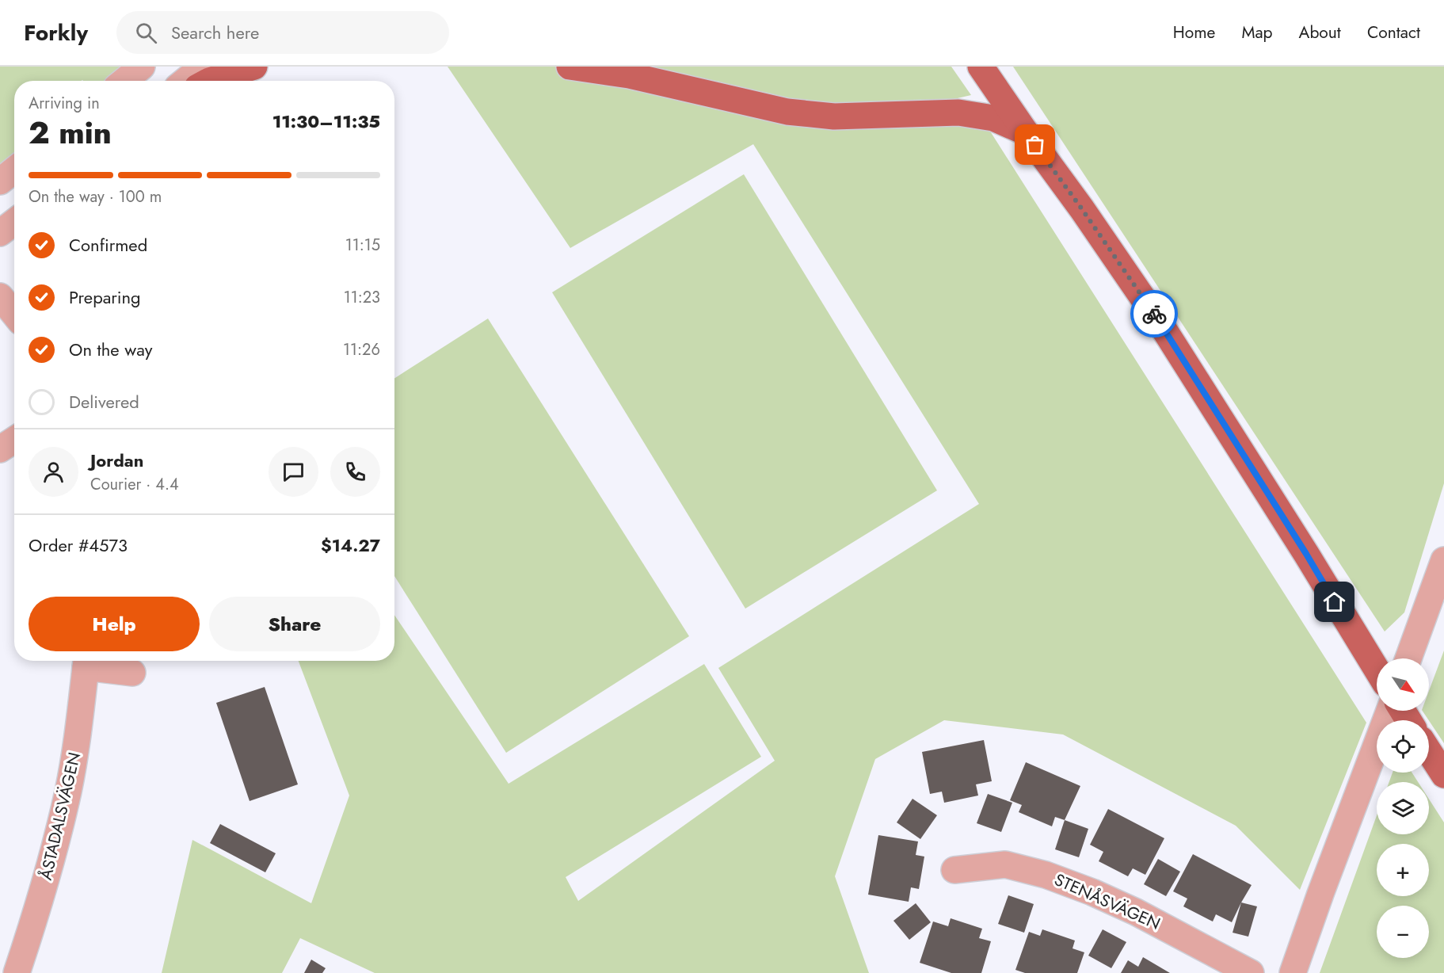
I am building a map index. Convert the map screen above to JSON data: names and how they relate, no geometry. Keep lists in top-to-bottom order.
{
  "streets": {
    "street": ["ÅSTADALSVÄGEN", "STENÅSVÄGEN"]
  },
  "north": "bottom right",
  "page": {
    "header": "Forkly",
    "search": "Search here",
    "nav": [
      "Home",
      "Map",
      "About",
      "Contact"
    ],
    "heading": ["2 min", "Arriving in", "11:30–11:35"],
    "panel": [
      "Jordan",
      "Courier · 4.4",
      "Order #4573",
      "$14.27"
    ],
    "bar": "On the way · 100 m",
    "list": [
      ["Confirmed", "11:15"],
      ["Preparing", "11:23"],
      ["On the way", "11:26"],
      "Delivered"
    ],
    "buttons": ["Help", "Share"],
    "map_buttons": ["+", "−"]
  }
}
